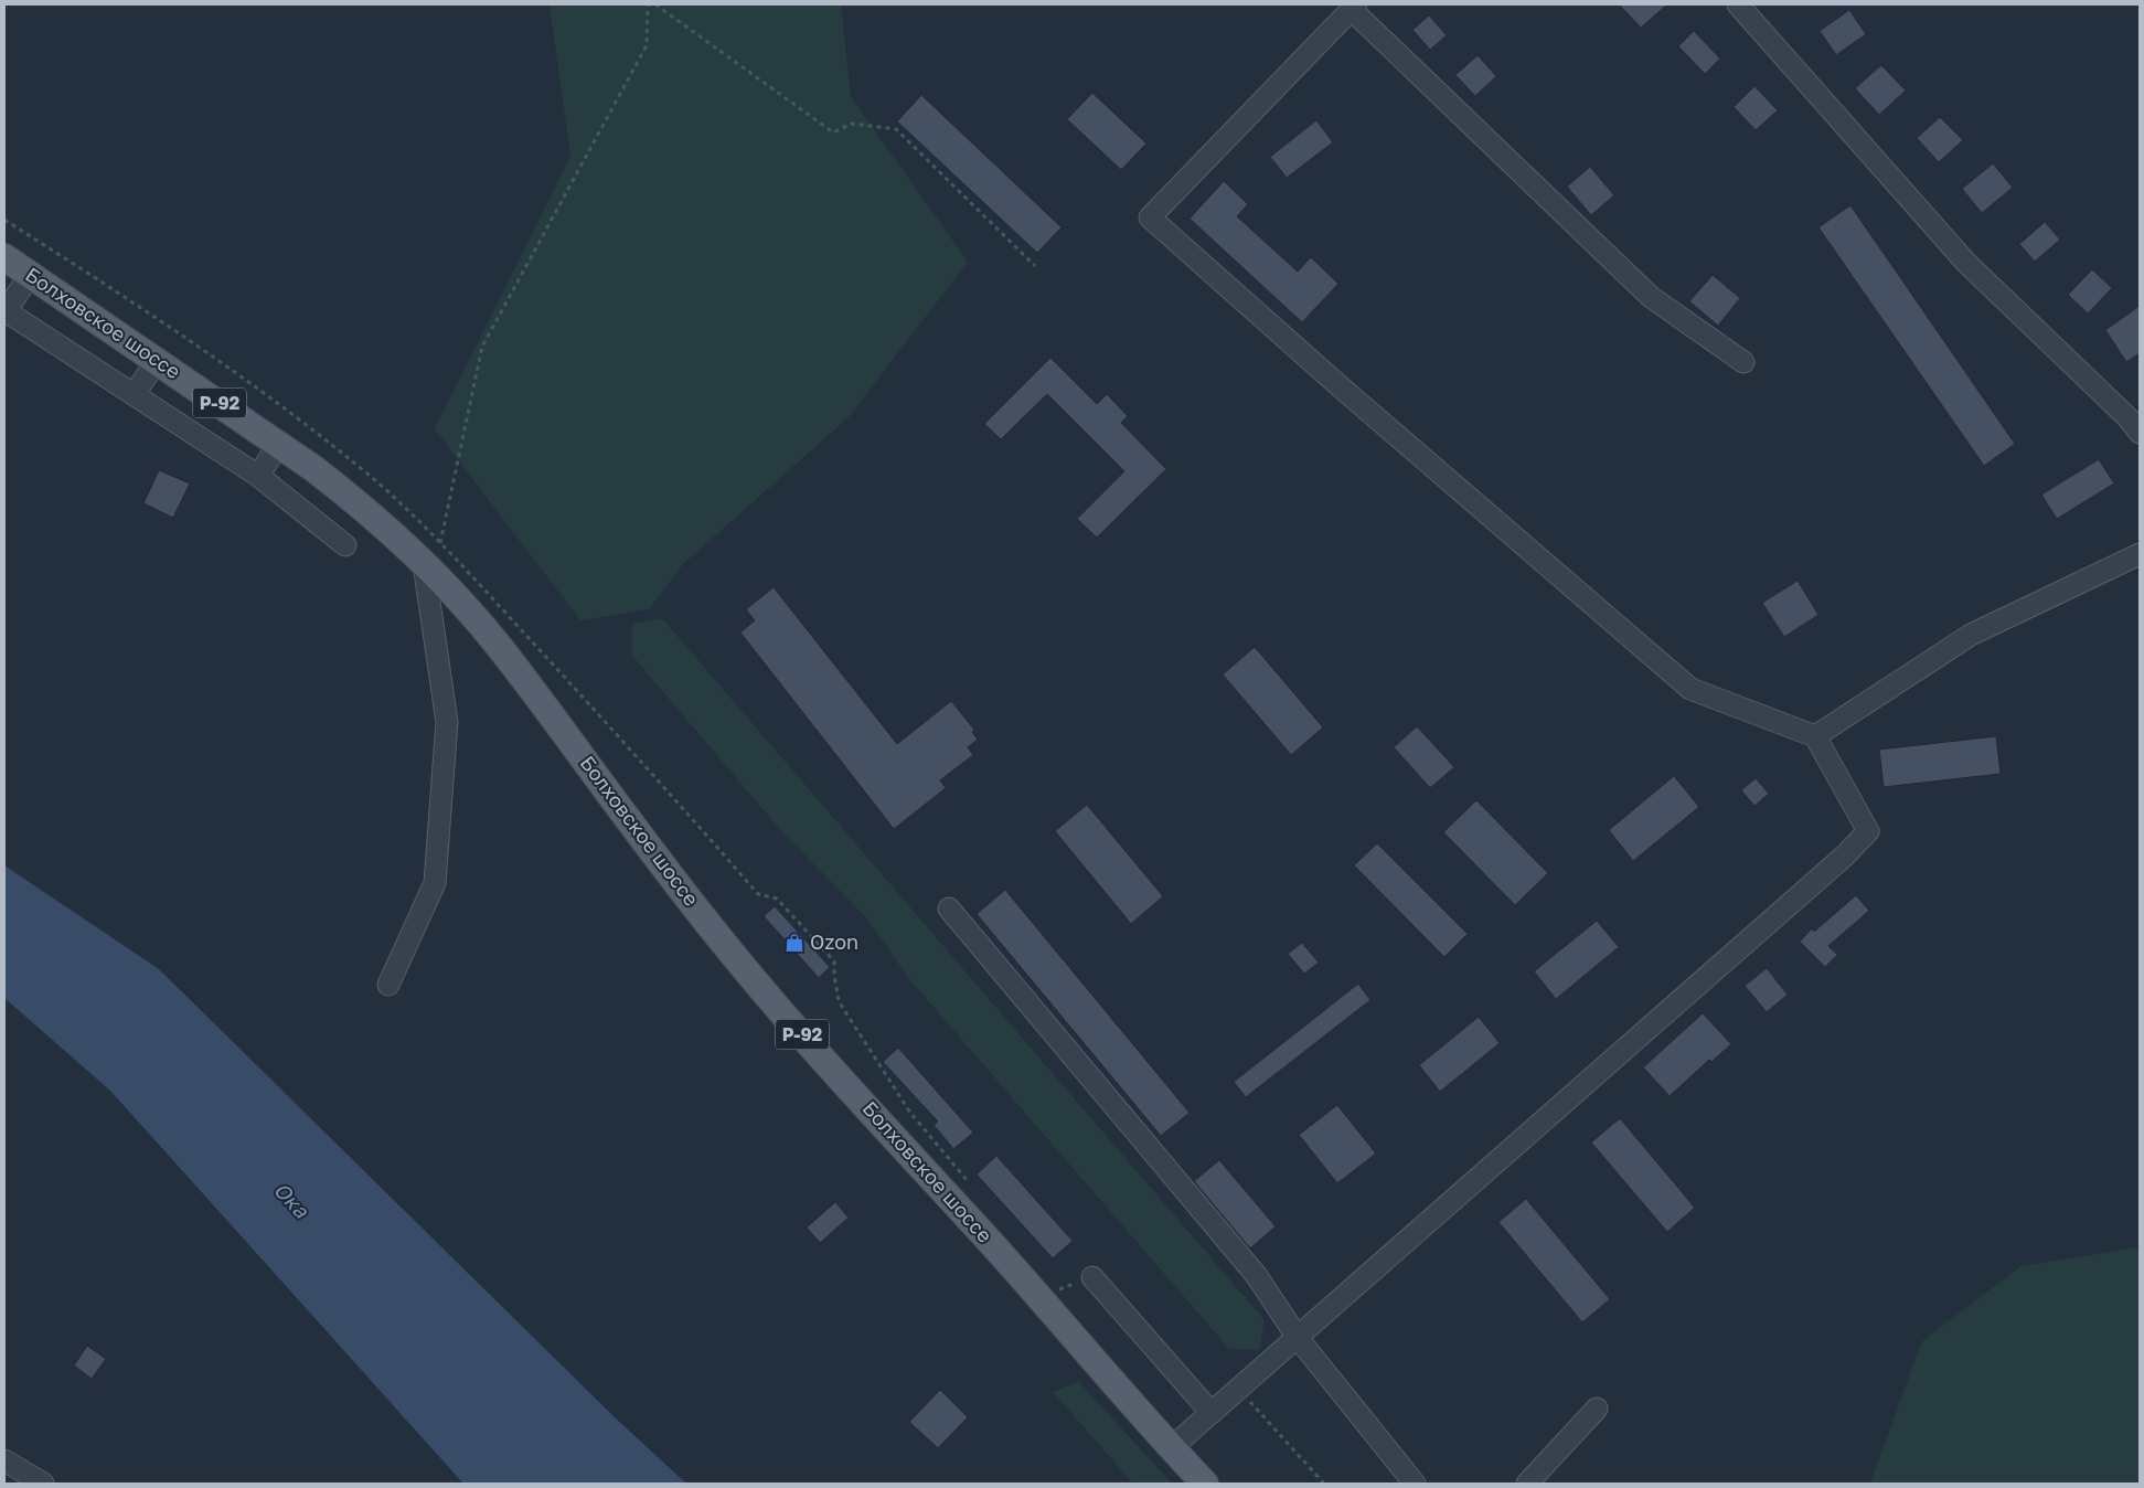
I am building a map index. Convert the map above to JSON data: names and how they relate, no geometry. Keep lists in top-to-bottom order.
{
  "streets": {
    "main road": ["Болховское шоссе", "Р-92"]
  },
  "water": ["Ока"],
  "places": {
    "shop": ["Ozon"]
  }
}
